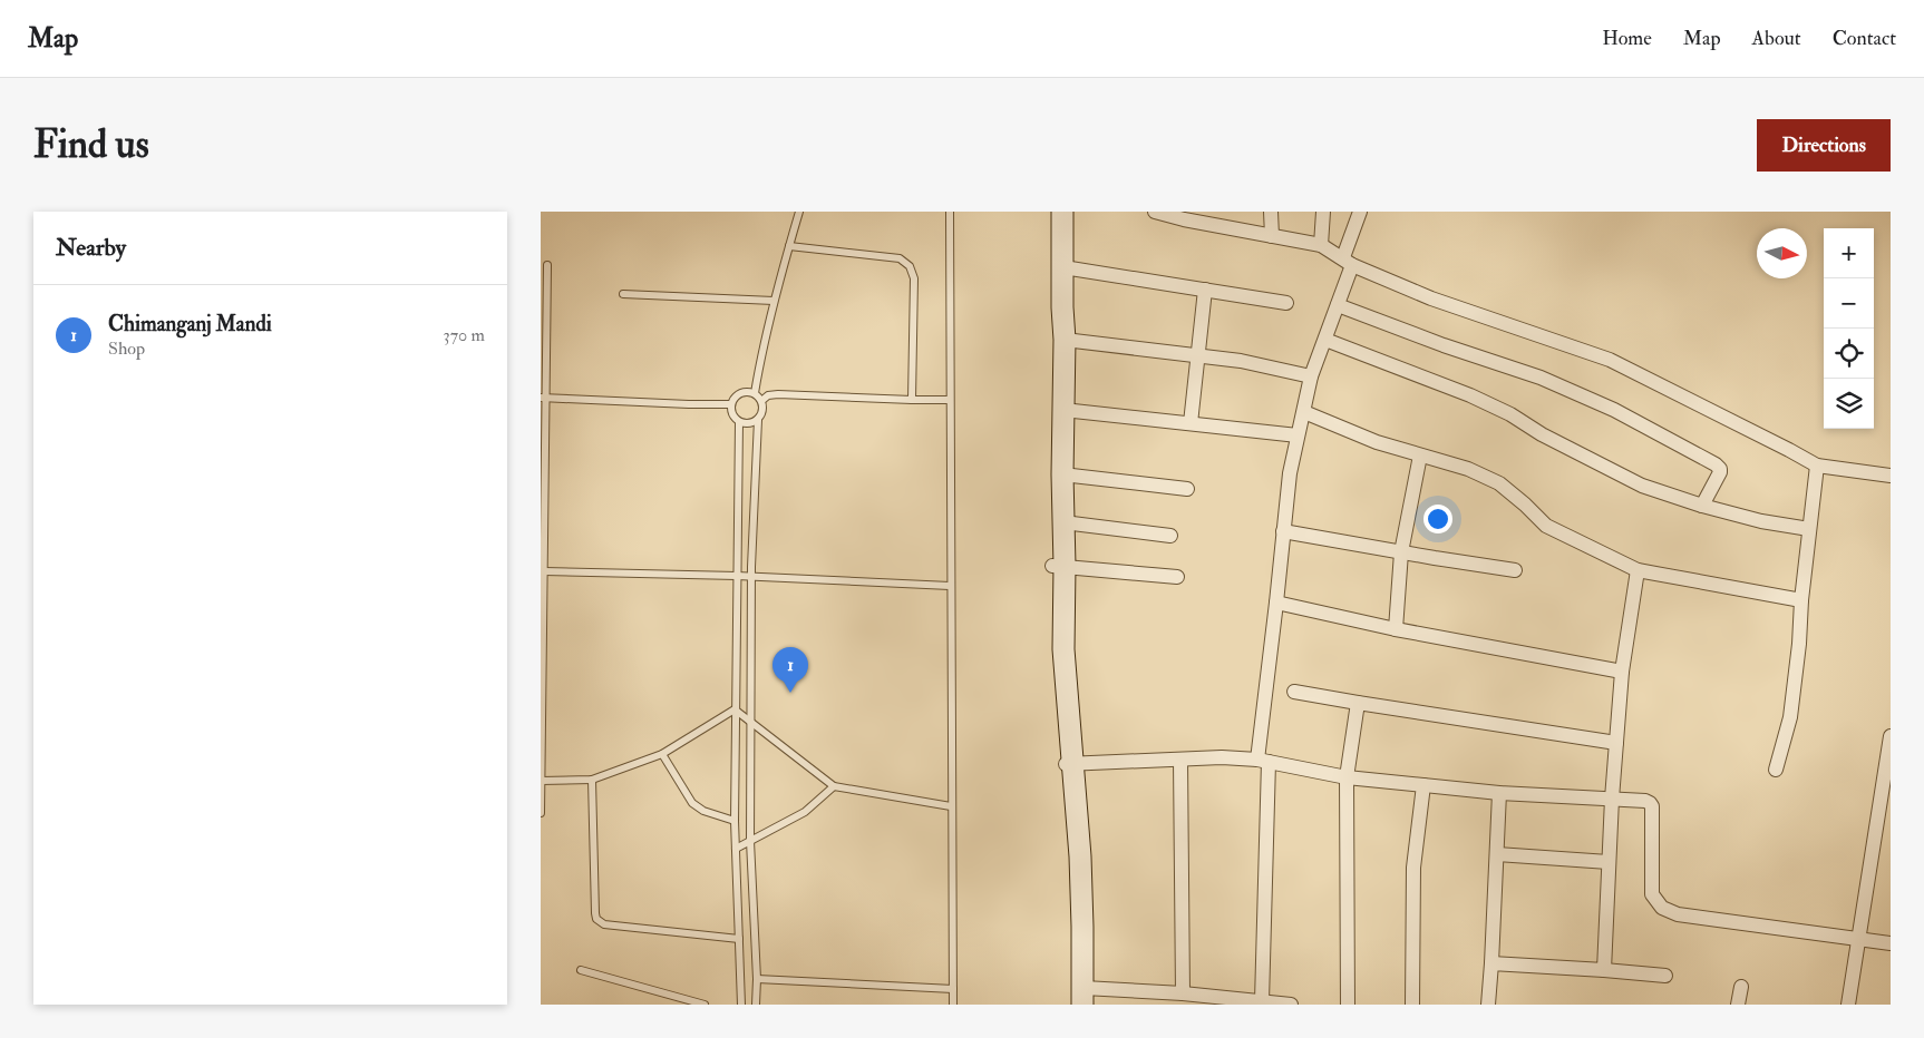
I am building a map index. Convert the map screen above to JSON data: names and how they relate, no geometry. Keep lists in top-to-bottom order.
{
  "north": "right",
  "page": {
    "header": "Map",
    "nav": [
      "Home",
      "Map",
      "About",
      "Contact"
    ],
    "buttons": "Directions",
    "title": "Find us",
    "heading": "Nearby",
    "map_buttons": ["+", "−"],
    "list": [
      {
        "mark": "1",
        "name": "Chimanganj Mandi",
        "note": "Shop",
        "value": "370 m"
      }
    ],
    "pins": "1"
  }
}
